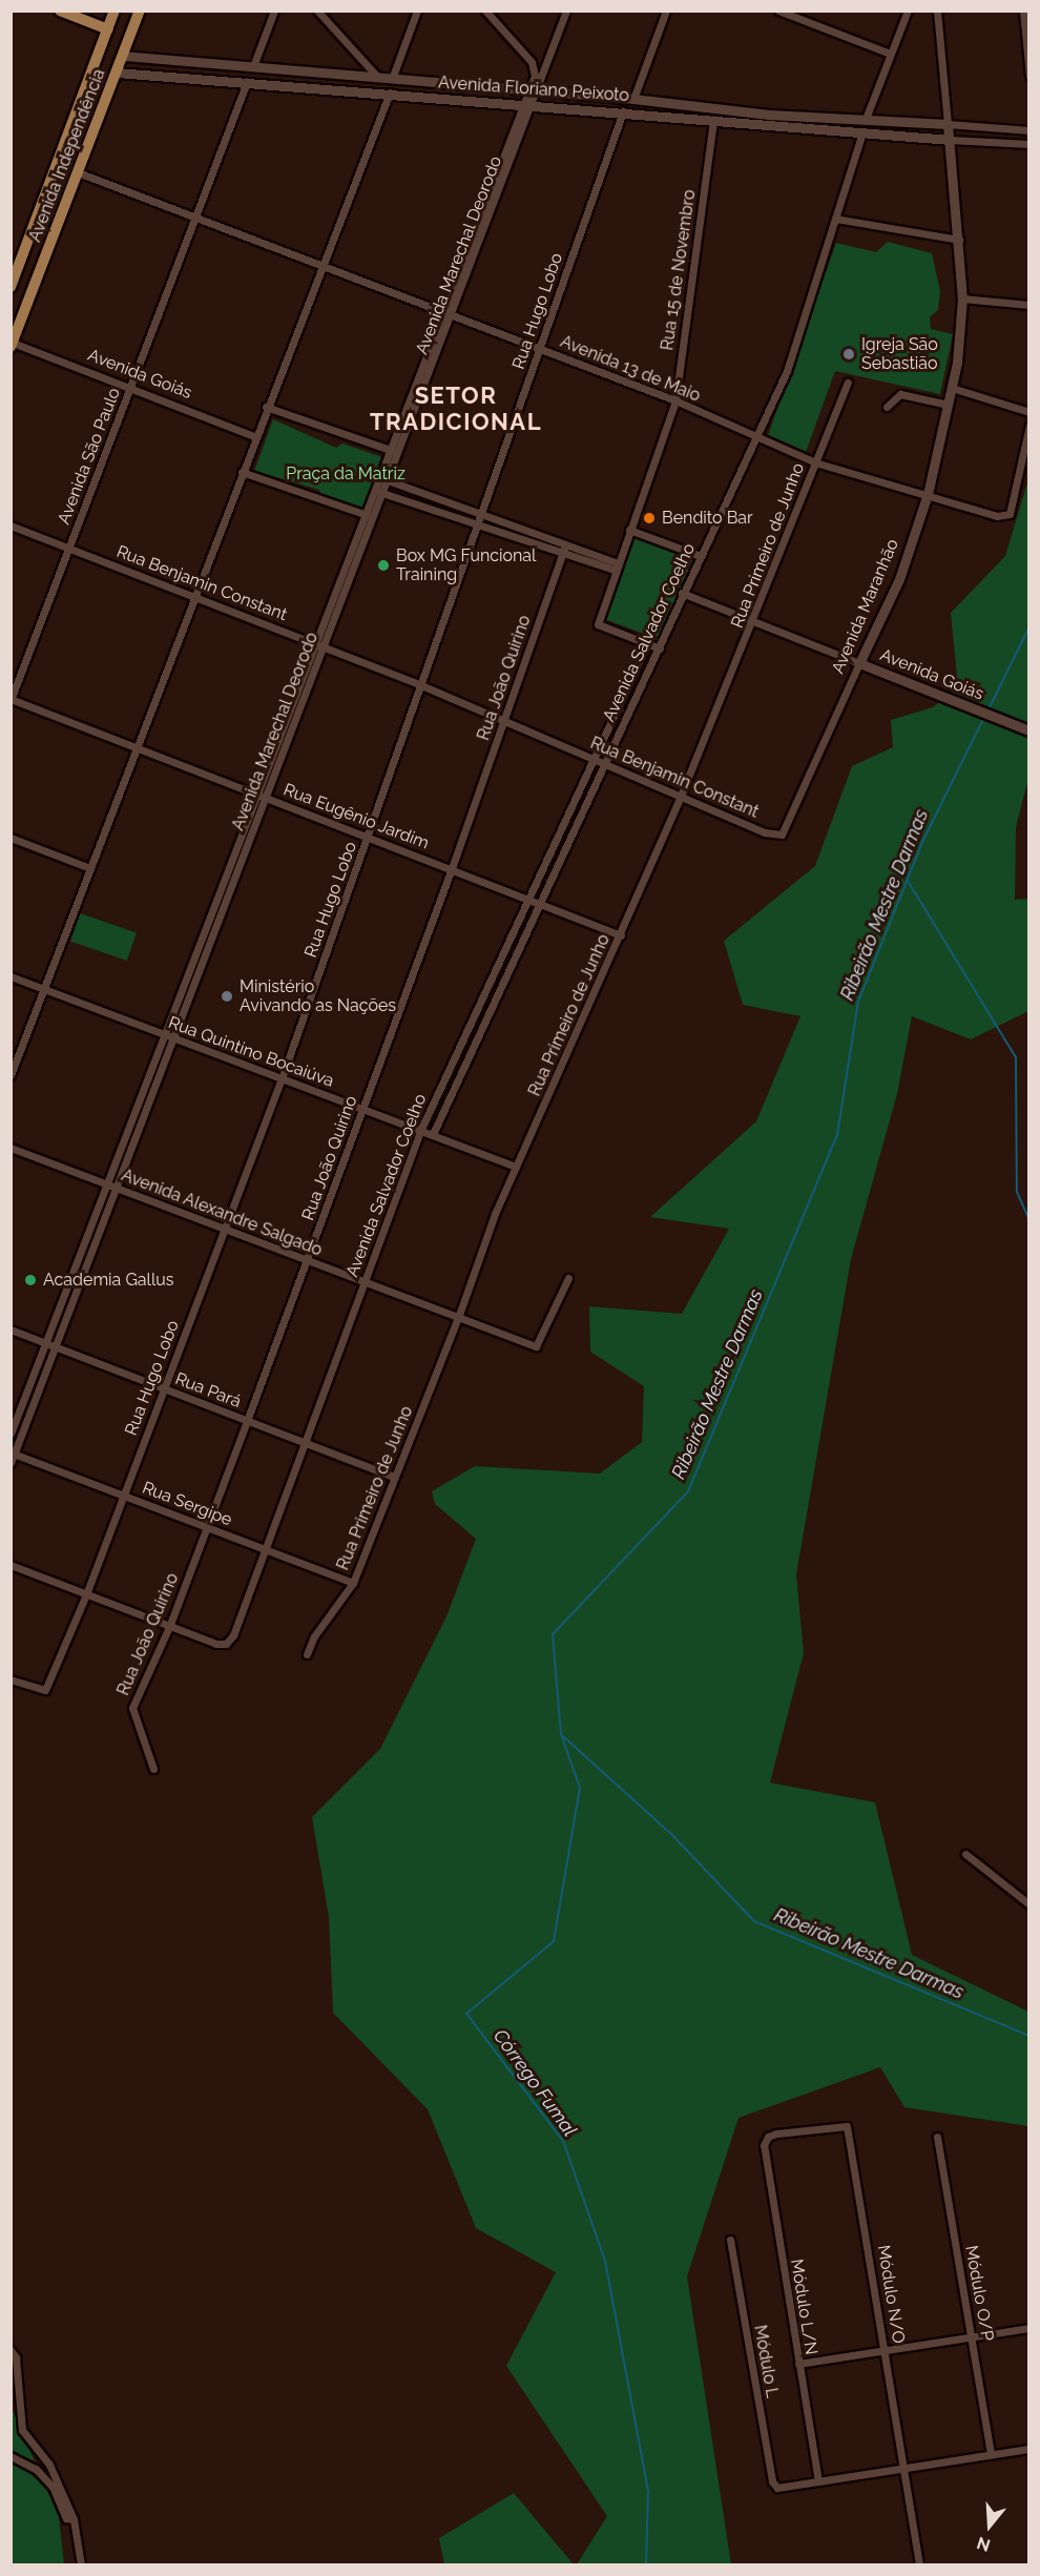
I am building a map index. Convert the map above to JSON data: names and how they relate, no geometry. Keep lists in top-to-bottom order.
{
  "streets": {
    "main road": ["Avenida Independência"],
    "street": [
      "Avenida Floriano Peixoto",
      "Avenida Marechal Deorodo",
      "Rua 15 de Novembro",
      "Rua Hugo Lobo",
      "Avenida 13 de Maio",
      "Avenida Goiás",
      "Avenida São Paulo",
      "Rua Primeiro de Junho",
      "Rua Benjamin Constant",
      "Avenida Maranhão",
      "Avenida Salvador Coelho",
      "Rua João Quirino",
      "Rua Eugênio Jardim",
      "Rua Quintino Bocaiúva",
      "Avenida Alexandre Salgado",
      "Rua Pará",
      "Rua Sergipe",
      "Módulo O/P",
      "Módulo N/O",
      "Módulo L/N",
      "Módulo L"
    ]
  },
  "crossings": [
    ["Avenida Floriano Peixoto", "Avenida Independência"],
    ["Avenida Floriano Peixoto", "Avenida Marechal Deorodo"],
    ["Avenida Floriano Peixoto", "Rua 15 de Novembro"],
    ["Avenida Floriano Peixoto", "Rua Hugo Lobo"],
    ["Avenida Floriano Peixoto", "Avenida São Paulo"],
    ["Avenida Floriano Peixoto", "Avenida Maranhão"],
    ["Avenida Floriano Peixoto", "Avenida Salvador Coelho"],
    ["Avenida Independência", "Avenida 13 de Maio"],
    ["Avenida Independência", "Avenida Goiás"],
    ["Avenida Marechal Deorodo", "Avenida 13 de Maio"],
    ["Avenida Marechal Deorodo", "Rua Benjamin Constant"],
    ["Avenida Marechal Deorodo", "Rua Eugênio Jardim"],
    ["Avenida Marechal Deorodo", "Rua Quintino Bocaiúva"],
    ["Avenida Marechal Deorodo", "Avenida Alexandre Salgado"],
    ["Avenida Marechal Deorodo", "Rua Pará"],
    ["Avenida Marechal Deorodo", "Rua Sergipe"],
    ["Rua 15 de Novembro", "Avenida 13 de Maio"],
    ["Rua 15 de Novembro", "Avenida Salvador Coelho"],
    ["Rua Hugo Lobo", "Avenida 13 de Maio"],
    ["Rua Hugo Lobo", "Rua Benjamin Constant"],
    ["Rua Hugo Lobo", "Rua Eugênio Jardim"],
    ["Rua Hugo Lobo", "Rua Quintino Bocaiúva"],
    ["Rua Hugo Lobo", "Avenida Alexandre Salgado"],
    ["Rua Hugo Lobo", "Rua Pará"],
    ["Rua Hugo Lobo", "Rua Sergipe"],
    ["Avenida 13 de Maio", "Avenida São Paulo"],
    ["Avenida 13 de Maio", "Rua Primeiro de Junho"],
    ["Avenida 13 de Maio", "Avenida Maranhão"],
    ["Avenida 13 de Maio", "Avenida Salvador Coelho"],
    ["Avenida Goiás", "Avenida São Paulo"],
    ["Avenida Goiás", "Rua Primeiro de Junho"],
    ["Avenida Goiás", "Avenida Maranhão"],
    ["Avenida Goiás", "Avenida Salvador Coelho"],
    ["Avenida São Paulo", "Rua Benjamin Constant"],
    ["Avenida São Paulo", "Rua Eugênio Jardim"],
    ["Rua Primeiro de Junho", "Rua Benjamin Constant"],
    ["Rua Primeiro de Junho", "Rua Eugênio Jardim"],
    ["Rua Primeiro de Junho", "Rua Quintino Bocaiúva"],
    ["Rua Primeiro de Junho", "Avenida Alexandre Salgado"],
    ["Rua Primeiro de Junho", "Rua Pará"],
    ["Rua Primeiro de Junho", "Rua Sergipe"],
    ["Rua Benjamin Constant", "Avenida Maranhão"],
    ["Rua Benjamin Constant", "Avenida Salvador Coelho"],
    ["Rua Benjamin Constant", "Rua João Quirino"],
    ["Avenida Salvador Coelho", "Rua João Quirino"],
    ["Avenida Salvador Coelho", "Rua Eugênio Jardim"],
    ["Avenida Salvador Coelho", "Rua Quintino Bocaiúva"],
    ["Avenida Salvador Coelho", "Avenida Alexandre Salgado"],
    ["Avenida Salvador Coelho", "Rua Pará"],
    ["Avenida Salvador Coelho", "Rua Sergipe"],
    ["Rua João Quirino", "Rua Eugênio Jardim"],
    ["Rua João Quirino", "Rua Quintino Bocaiúva"],
    ["Rua João Quirino", "Avenida Alexandre Salgado"],
    ["Rua João Quirino", "Rua Pará"],
    ["Rua João Quirino", "Rua Sergipe"],
    ["Módulo N/O", "Módulo L/N"],
    ["Módulo L/N", "Módulo L"]
  ],
  "districts": ["SETOR TRADICIONAL"],
  "water": ["Ribeirão Mestre Darmas", "Córrego Fumal"],
  "parks": ["Praça da Matriz"],
  "places": [
    "Igreja São Sebastião",
    "Bendito Bar",
    "Box MG Funcional Training",
    "Ministério Avivando as Nações",
    "Academia Gallus"
  ],
  "north": "bottom"
}
